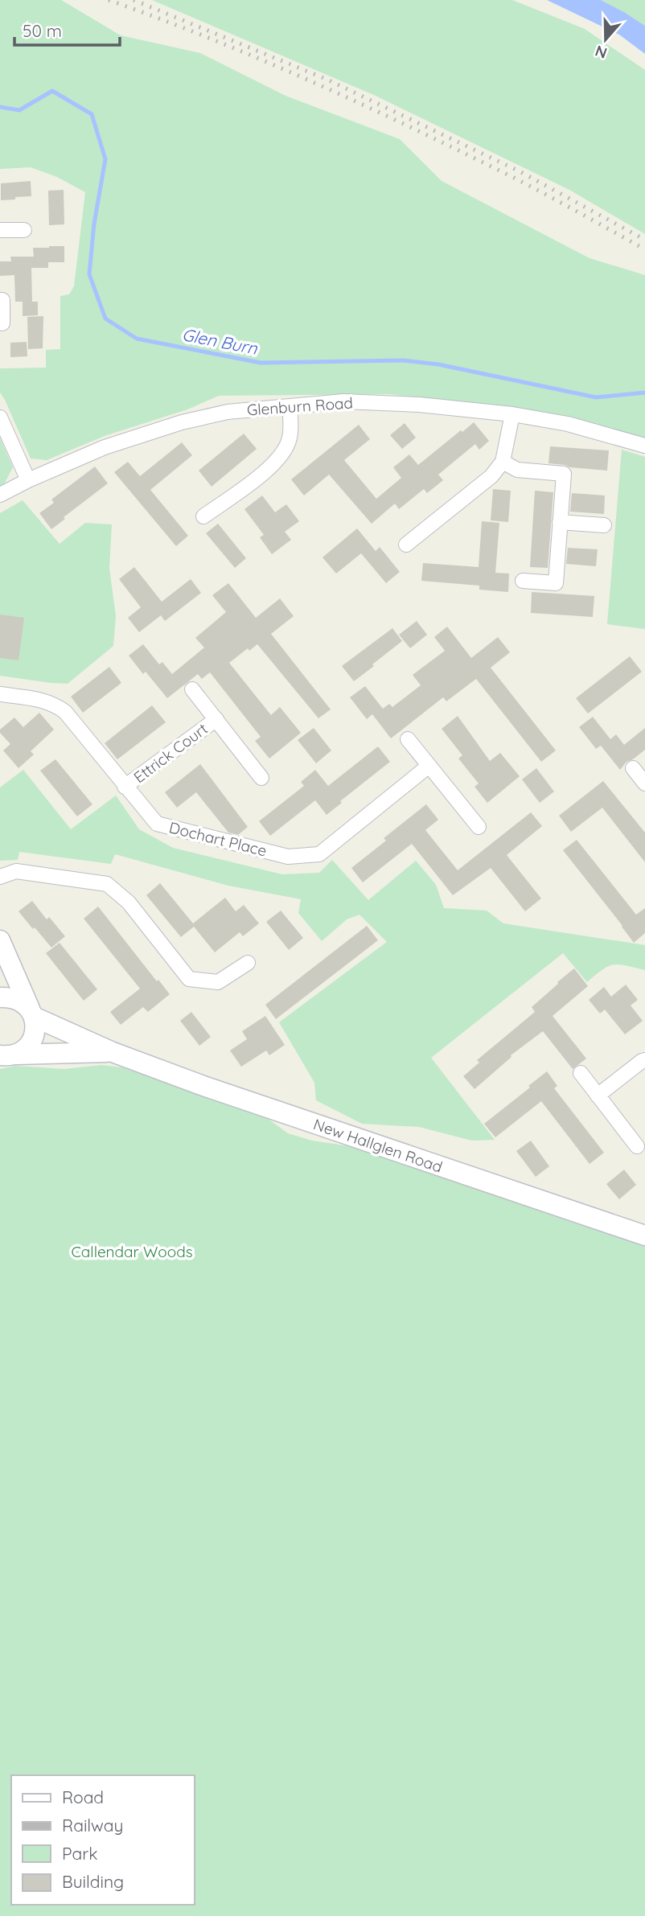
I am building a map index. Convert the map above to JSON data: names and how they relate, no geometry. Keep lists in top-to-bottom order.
{
  "streets": {
    "street": [
      "Glenburn Road",
      "Ettrick Court",
      "Dochart Place",
      "New Hallglen Road"
    ]
  },
  "crossings": [
    ["Ettrick Court", "Dochart Place"]
  ],
  "water": ["Glen Burn"],
  "parks": ["Callendar Woods"],
  "legend": [
    "Road",
    "Railway",
    "Park",
    "Building"
  ],
  "scale_bar": "50 m",
  "north": "bottom"
}
